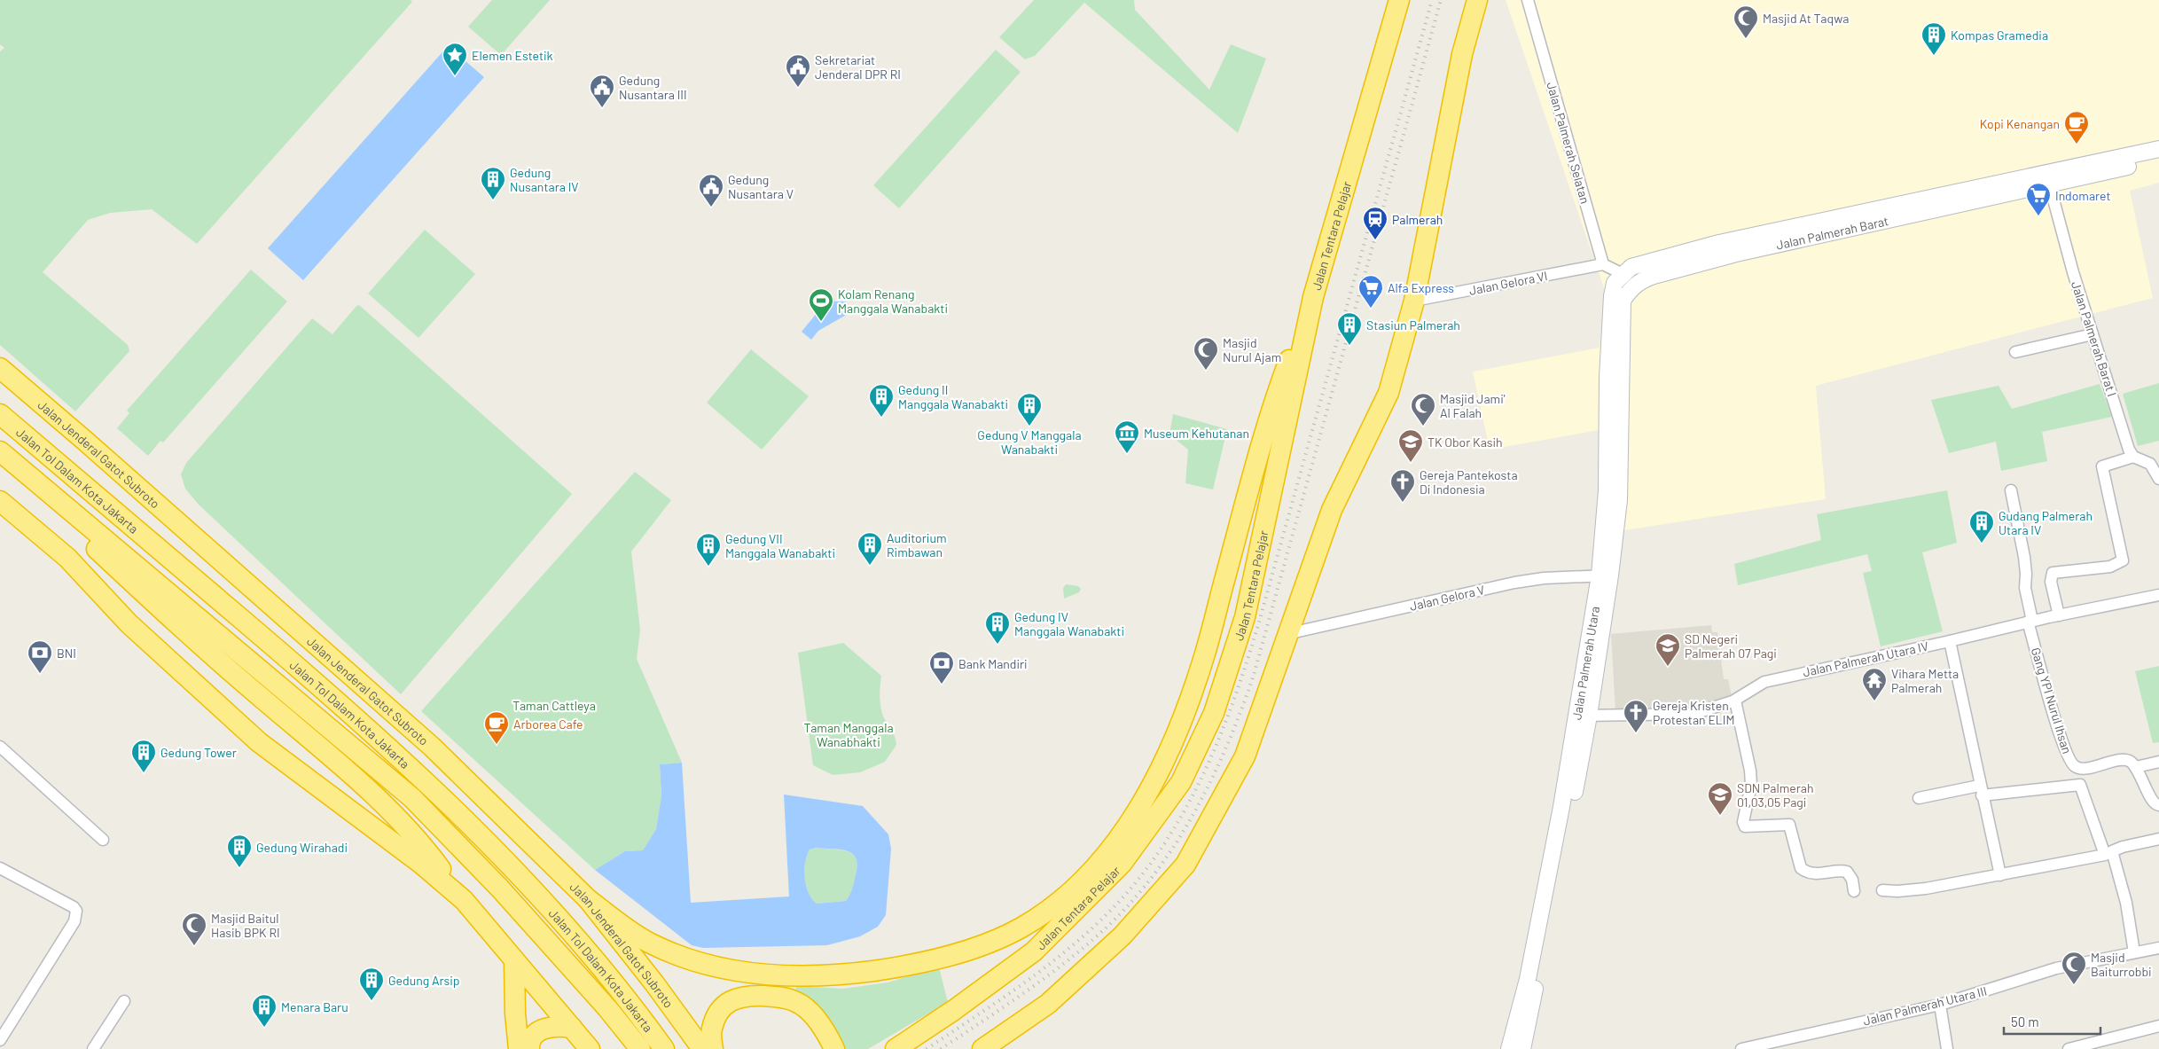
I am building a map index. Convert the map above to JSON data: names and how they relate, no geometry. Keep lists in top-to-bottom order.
{
  "streets": {
    "highway": ["Jalan Tentara Pelajar", "Jalan Jenderal Gatot Subroto", "Jalan Tol Dalam Kota Jakarta"],
    "main road": ["Jalan Palmerah Barat", "Jalan Palmerah Utara"],
    "street": [
      "Jalan Palmerah Selatan",
      "Jalan Gelora VI",
      "Jalan Palmerah Barat I",
      "Jalan Gelora V",
      "Jalan Palmerah Utara IV",
      "Gang YPI Nurul Ihsan",
      "Jalan Palmerah Utara III"
    ]
  },
  "crossings": [
    ["Jalan Palmerah Selatan", "Jalan Gelora VI"],
    ["Jalan Palmerah Barat", "Jalan Palmerah Barat I"],
    ["Jalan Palmerah Barat", "Jalan Palmerah Utara"],
    ["Jalan Gelora V", "Jalan Palmerah Utara"],
    ["Jalan Palmerah Utara IV", "Jalan Palmerah Utara"],
    ["Jalan Palmerah Utara IV", "Gang YPI Nurul Ihsan"]
  ],
  "parks": ["Taman Cattleya", "Taman Manggala Wanabhakti"],
  "places": {
    "mosque": [
      "Masjid At Taqwa",
      "Masjid Nurul Ajam",
      "Masjid Jami' Al Falah",
      "Masjid Baitul Hasib BPK RI",
      "Masjid Baiturrobbi"
    ],
    "building": [
      "Kompas Gramedia",
      "Gedung Nusantara IV",
      "Stasiun Palmerah",
      "Gedung II Manggala Wanabakti",
      "Gedung V Manggala Wanabakti",
      "Gudang Palmerah Utara IV",
      "Auditorium Rimbawan",
      "Gedung VII Manggala Wanabakti",
      "Gedung IV Manggala Wanabakti",
      "Gedung Tower",
      "Gedung Wirahadi",
      "Gedung Arsip",
      "Menara Baru"
    ],
    "place": ["Elemen Estetik"],
    "public building": ["Sekretariat Jenderal DPR RI", "Gedung Nusantara III", "Gedung Nusantara V"],
    "cafe": ["Kopi Kenangan", "Arborea Cafe"],
    "supermarket": ["Indomaret", "Alfa Express"],
    "station": ["Palmerah"],
    "sports": ["Kolam Renang Manggala Wanabakti"],
    "museum": ["Museum Kehutanan"],
    "school or university": ["TK Obor Kasih", "SD Negeri Palmerah 07 Pagi", "SDN Palmerah 01,03,05 Pagi"],
    "church": ["Gereja Pantekosta Di Indonesia", "Gereja Kristen Protestan ELIM"],
    "bank": ["BNI", "Bank Mandiri"],
    "temple": ["Vihara Metta Palmerah"]
  },
  "scale_bar": "50 m"
}
